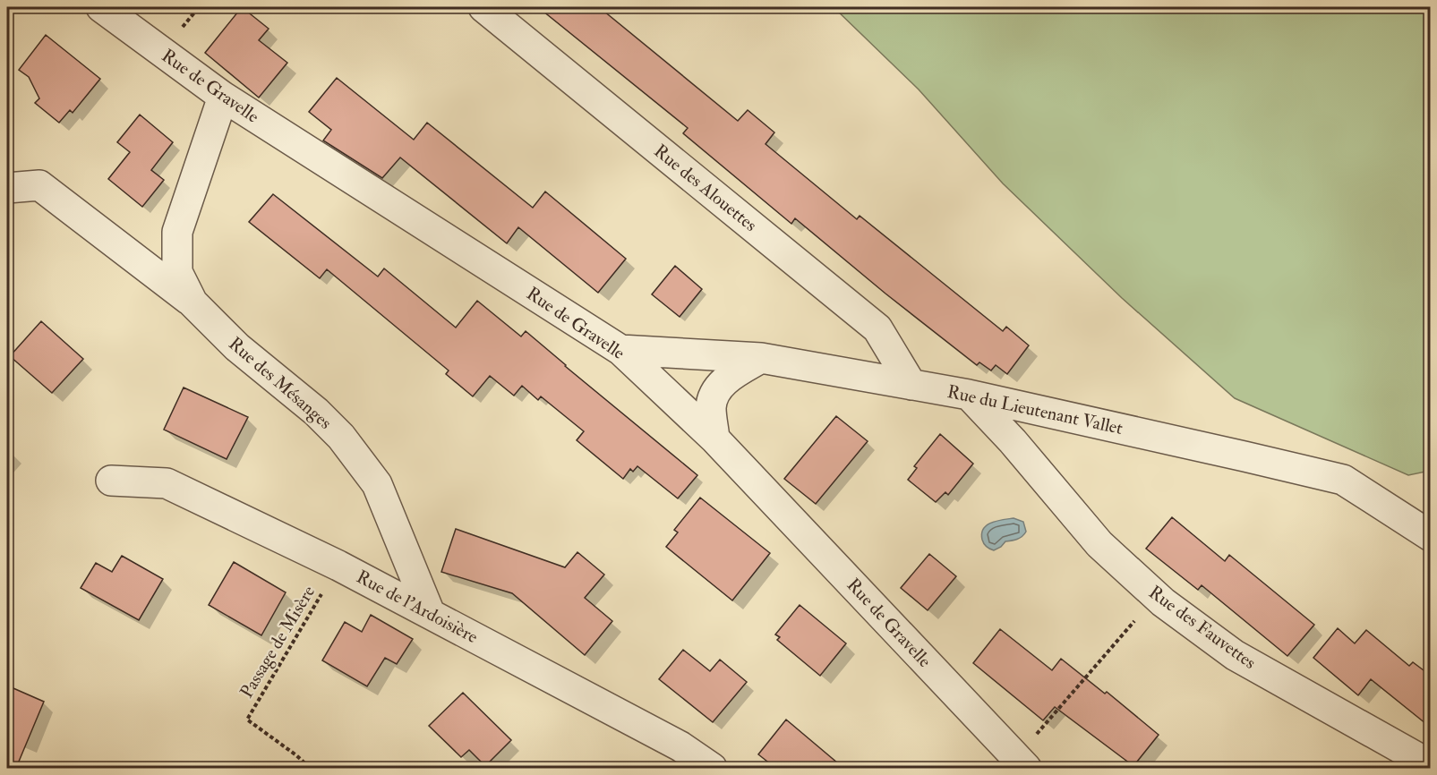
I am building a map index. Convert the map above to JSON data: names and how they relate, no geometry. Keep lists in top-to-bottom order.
{
  "streets": {
    "street": [
      "Rue de Gravelle",
      "Rue des Alouettes",
      "Rue des Mésanges",
      "Rue du Lieutenant Vallet",
      "Rue de l'Ardoisière",
      "Rue des Fauvettes"
    ],
    "path": ["Passage de Misère"]
  },
  "crossings": [
    ["Rue de Gravelle", "Rue des Mésanges"],
    ["Rue de Gravelle", "Rue du Lieutenant Vallet"],
    ["Rue des Alouettes", "Rue du Lieutenant Vallet"],
    ["Rue des Mésanges", "Rue de l'Ardoisière"],
    ["Rue du Lieutenant Vallet", "Rue des Fauvettes"],
    ["Rue de l'Ardoisière", "Passage de Misère"]
  ]
}
